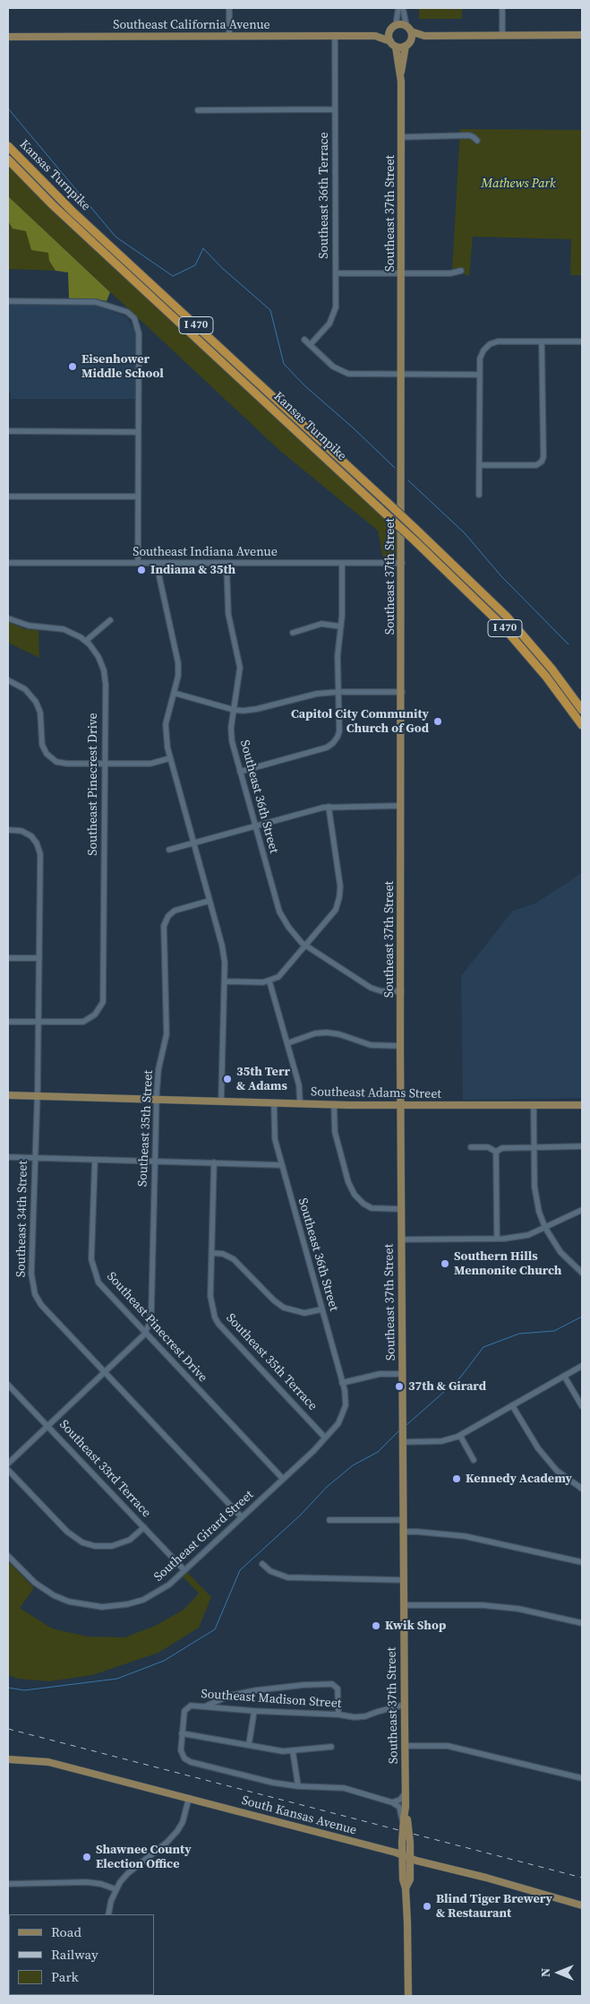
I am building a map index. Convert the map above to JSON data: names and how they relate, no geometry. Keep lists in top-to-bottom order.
{
  "streets": {
    "highway": ["Kansas Turnpike", "I 470"],
    "main road": [
      "Southeast California Avenue",
      "Southeast 37th Street",
      "Southeast Adams Street",
      "South Kansas Avenue"
    ],
    "street": [
      "Southeast 36th Terrace",
      "Southeast Indiana Avenue",
      "Southeast Pinecrest Drive",
      "Southeast 36th Street",
      "Southeast 35th Street",
      "Southeast 34th Street",
      "Southeast 35th Terrace",
      "Southeast 33rd Terrace",
      "Southeast Girard Street",
      "Southeast Madison Street"
    ]
  },
  "crossings": [
    ["Southeast California Avenue", "Southeast 36th Terrace"],
    ["Southeast California Avenue", "Southeast 37th Street"],
    ["Southeast 37th Street", "Southeast Indiana Avenue"],
    ["Southeast 37th Street", "Southeast 36th Street"],
    ["Southeast 37th Street", "Southeast Adams Street"],
    ["Southeast 37th Street", "Southeast Madison Street"],
    ["Southeast Indiana Avenue", "Southeast 36th Street"],
    ["Southeast Pinecrest Drive", "Southeast 35th Street"],
    ["Southeast Pinecrest Drive", "Southeast 34th Street"],
    ["Southeast Pinecrest Drive", "Southeast Girard Street"],
    ["Southeast 36th Street", "Southeast Adams Street"],
    ["Southeast 36th Street", "Southeast Girard Street"],
    ["Southeast Adams Street", "Southeast 35th Street"],
    ["Southeast Adams Street", "Southeast 34th Street"],
    ["Southeast 34th Street", "Southeast Girard Street"],
    ["Southeast 35th Terrace", "Southeast Girard Street"],
    ["Southeast 33rd Terrace", "Southeast Girard Street"]
  ],
  "parks": ["Mathews Park"],
  "places": [
    "Eisenhower Middle School",
    "Indiana & 35th",
    "Capitol City Community Church of God",
    "35th Terr & Adams",
    "Southern Hills Mennonite Church",
    "37th & Girard",
    "Kennedy Academy",
    "Kwik Shop",
    "Shawnee County Election Office",
    "Blind Tiger Brewery & Restaurant"
  ],
  "legend": ["Road", "Railway", "Park"],
  "north": "left"
}
